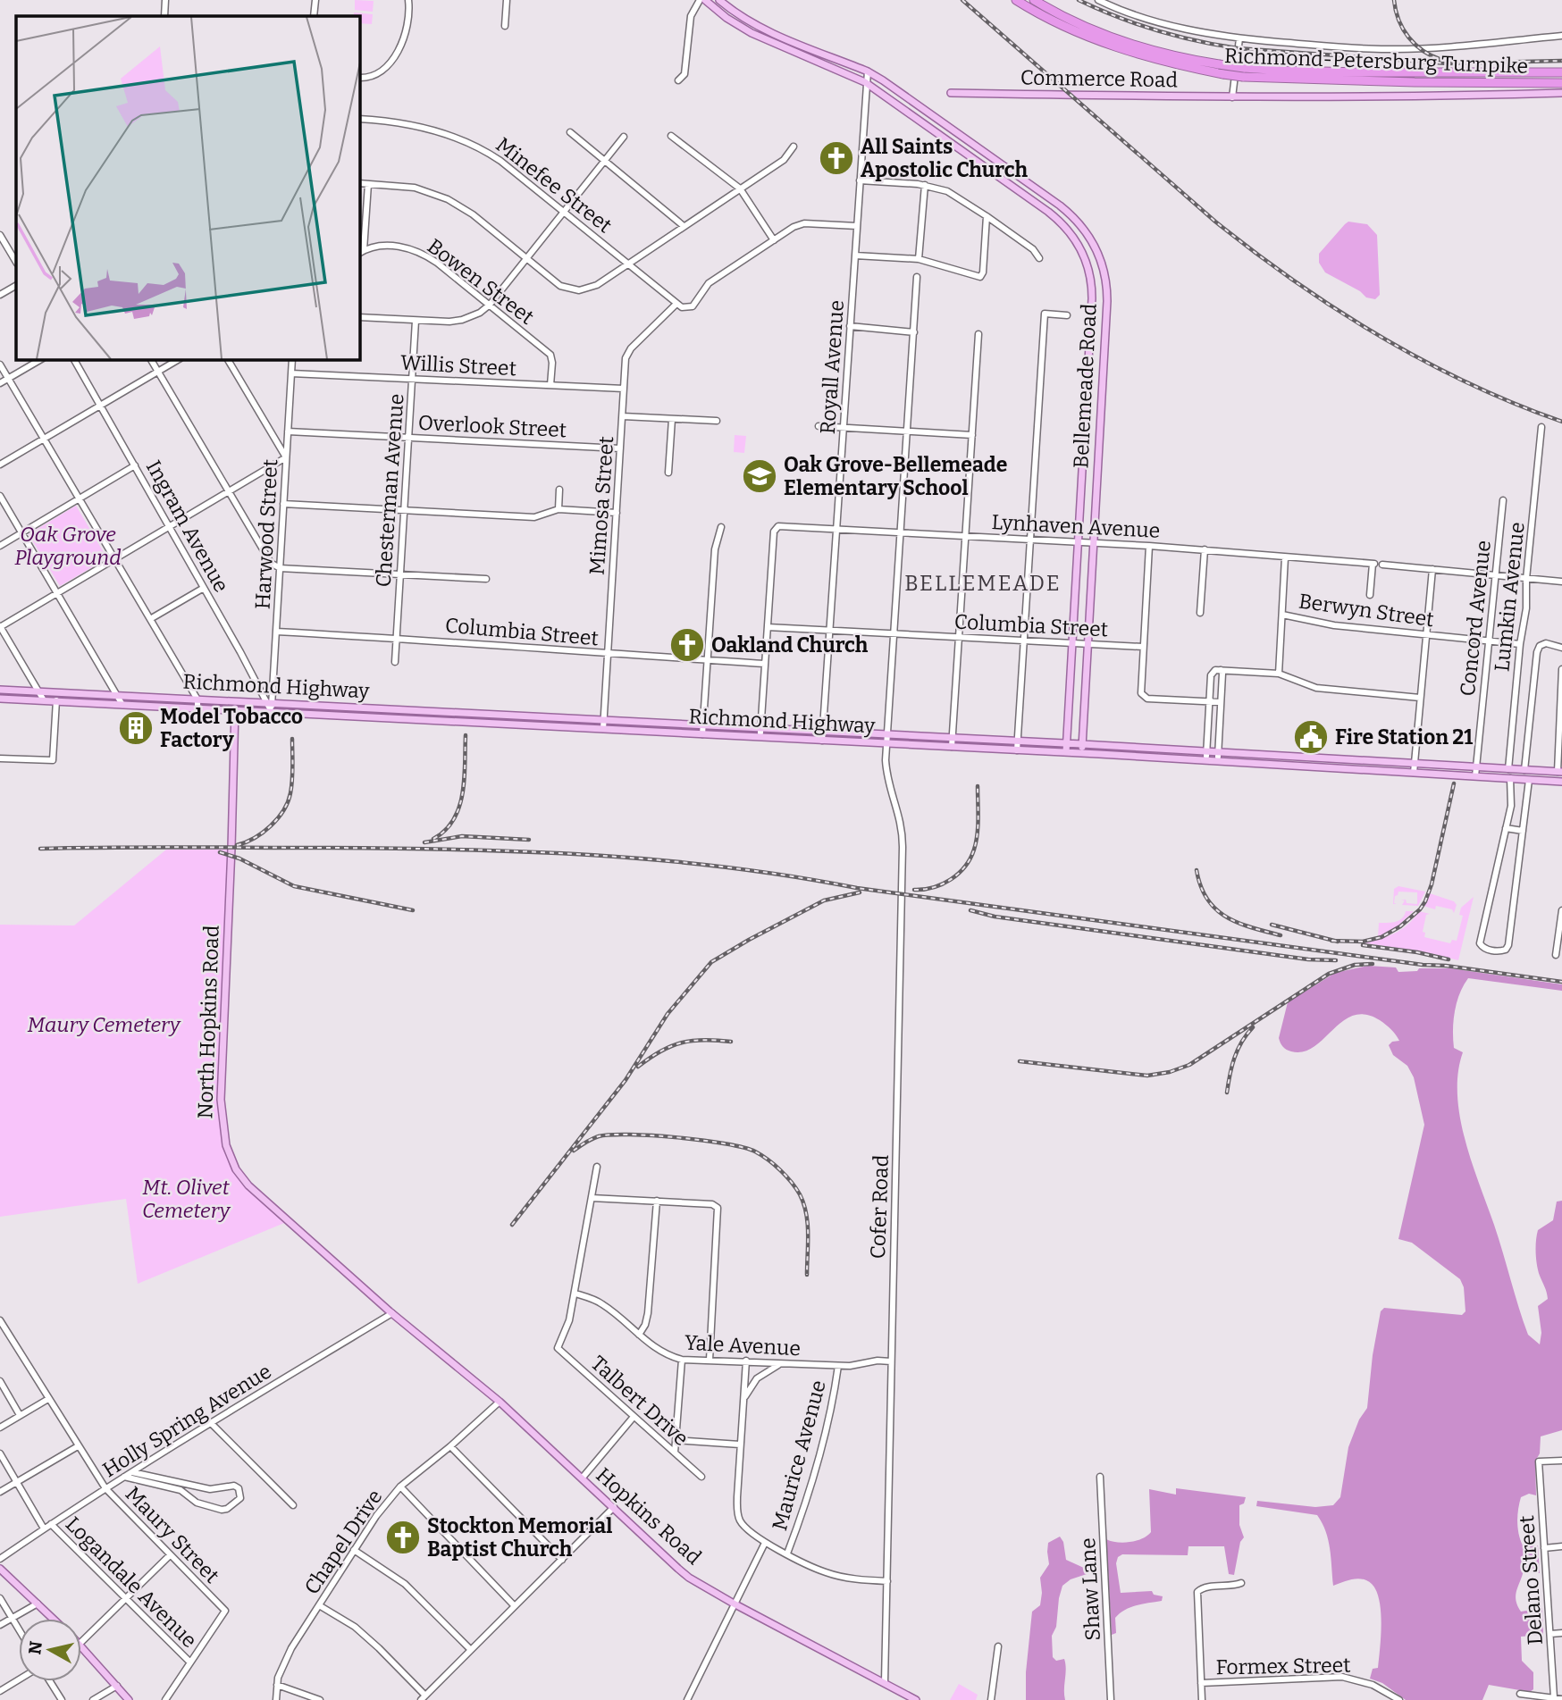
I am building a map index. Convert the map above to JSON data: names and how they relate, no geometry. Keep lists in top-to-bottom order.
{
  "streets": {
    "highway": ["Richmond-Petersburg Turnpike"],
    "main road": [
      "Commerce Road",
      "Bellemeade Road",
      "Richmond Highway",
      "North Hopkins Road",
      "Hopkins Road"
    ],
    "street": [
      "Minefee Street",
      "Bowen Street",
      "Willis Street",
      "Royall Avenue",
      "Overlook Street",
      "Chesterman Avenue",
      "Mimosa Street",
      "Ingram Avenue",
      "Lynhaven Avenue",
      "Harwood Street",
      "Lumkin Avenue",
      "Berwyn Street",
      "Concord Avenue",
      "Columbia Street",
      "Cofer Road",
      "Yale Avenue",
      "Talbert Drive",
      "Holly Spring Avenue",
      "Maurice Avenue",
      "Maury Street",
      "Chapel Drive",
      "Delano Street",
      "Logandale Avenue",
      "Shaw Lane",
      "Formex Street"
    ]
  },
  "crossings": [
    ["Minefee Street", "Mimosa Street"],
    ["Bowen Street", "Willis Street"],
    ["Willis Street", "Chesterman Avenue"],
    ["Willis Street", "Mimosa Street"],
    ["Willis Street", "Harwood Street"],
    ["Royall Avenue", "Bellemeade Road"],
    ["Royall Avenue", "Lynhaven Avenue"],
    ["Royall Avenue", "Columbia Street"],
    ["Royall Avenue", "Richmond Highway"],
    ["Bellemeade Road", "Lynhaven Avenue"],
    ["Bellemeade Road", "Columbia Street"],
    ["Bellemeade Road", "Richmond Highway"],
    ["Overlook Street", "Chesterman Avenue"],
    ["Overlook Street", "Mimosa Street"],
    ["Overlook Street", "Harwood Street"],
    ["Chesterman Avenue", "Columbia Street"],
    ["Mimosa Street", "Columbia Street"],
    ["Mimosa Street", "Richmond Highway"],
    ["Ingram Avenue", "Harwood Street"],
    ["Ingram Avenue", "Richmond Highway"],
    ["Lynhaven Avenue", "Columbia Street"],
    ["Lynhaven Avenue", "Cofer Road"],
    ["Harwood Street", "Columbia Street"],
    ["Harwood Street", "Richmond Highway"],
    ["Lumkin Avenue", "Berwyn Street"],
    ["Lumkin Avenue", "Richmond Highway"],
    ["Berwyn Street", "Concord Avenue"],
    ["Concord Avenue", "Richmond Highway"],
    ["Columbia Street", "Cofer Road"],
    ["Richmond Highway", "North Hopkins Road"],
    ["Richmond Highway", "Cofer Road"],
    ["North Hopkins Road", "Holly Spring Avenue"],
    ["North Hopkins Road", "Hopkins Road"],
    ["Cofer Road", "Yale Avenue"],
    ["Cofer Road", "Hopkins Road"],
    ["Yale Avenue", "Talbert Drive"],
    ["Yale Avenue", "Maurice Avenue"],
    ["Holly Spring Avenue", "Maury Street"],
    ["Holly Spring Avenue", "Logandale Avenue"],
    ["Hopkins Road", "Chapel Drive"],
    ["Maury Street", "Logandale Avenue"]
  ],
  "districts": ["BELLEMEADE"],
  "parks": ["Oak Grove Playground", "Maury Cemetery", "Mt. Olivet Cemetery"],
  "places": {
    "church": ["All Saints Apostolic Church", "Oakland Church", "Stockton Memorial Baptist Church"],
    "school or university": ["Oak Grove-Bellemeade Elementary School"],
    "building": ["Model Tobacco Factory"],
    "public building": ["Fire Station 21"]
  },
  "north": "left"
}
